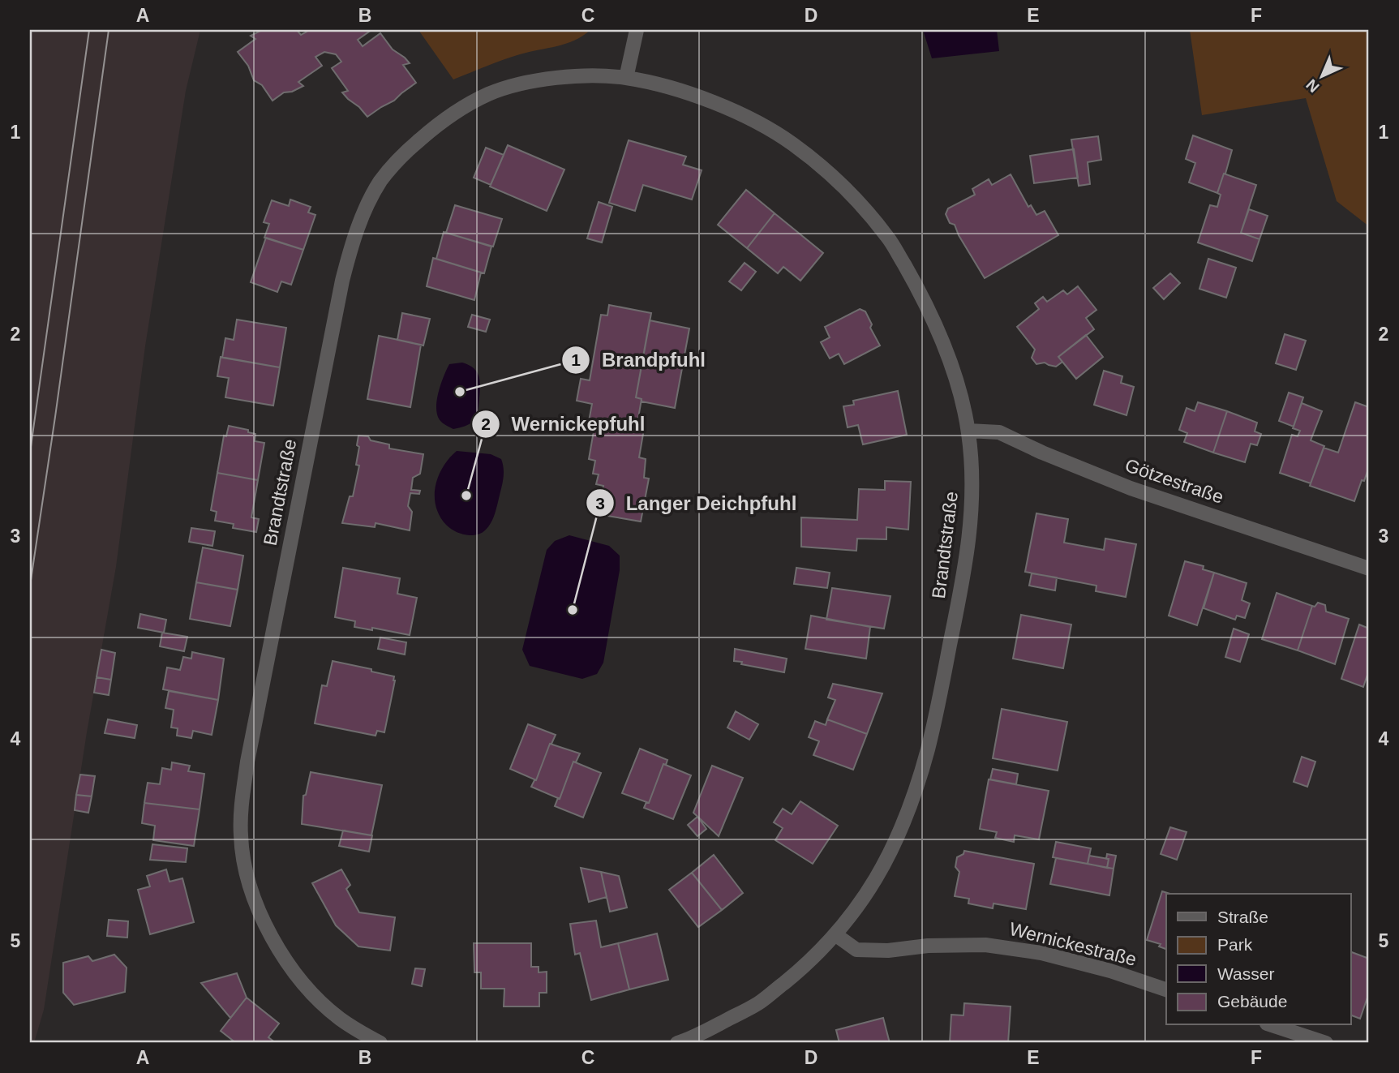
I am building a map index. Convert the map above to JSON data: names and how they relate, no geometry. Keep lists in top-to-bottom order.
{
  "streets": {
    "street": ["Götzestraße", "Brandtstraße", "Wernickestraße"]
  },
  "crossings": [
    ["Götzestraße", "Brandtstraße"],
    ["Brandtstraße", "Wernickestraße"]
  ],
  "places": ["Brandpfuhl", "Wernickepfuhl", "Langer Deichpfuhl"],
  "legend": [
    "Straße",
    "Park",
    "Wasser",
    "Gebäude"
  ],
  "north": "bottom left",
  "grid": {
    "columns": [
      "A",
      "B",
      "C",
      "D",
      "E",
      "F"
    ],
    "rows": [
      "1",
      "2",
      "3",
      "4",
      "5"
    ]
  }
}
